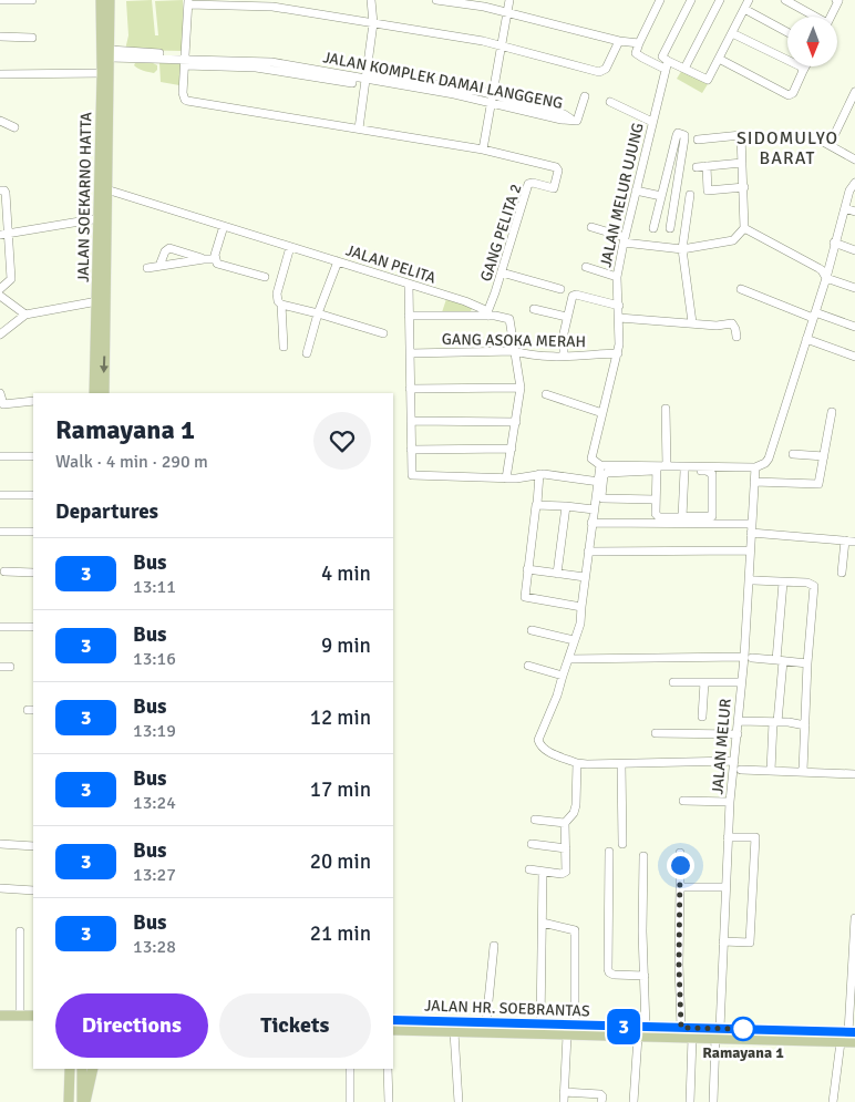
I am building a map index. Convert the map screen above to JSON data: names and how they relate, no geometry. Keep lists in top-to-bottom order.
{
  "streets": {
    "main road": ["JALAN SOEKARNO HATTA", "JALAN HR. SOEBRANTAS"],
    "street": [
      "JALAN KOMPLEK DAMAI LANGGENG",
      "JALAN MELUR UJUNG",
      "GANG PELITA 2",
      "JALAN PELITA",
      "GANG ASOKA MERAH",
      "JALAN MELUR"
    ]
  },
  "crossings": [
    ["JALAN KOMPLEK DAMAI LANGGENG", "JALAN SOEKARNO HATTA"],
    ["JALAN MELUR UJUNG", "GANG ASOKA MERAH"],
    ["JALAN SOEKARNO HATTA", "JALAN PELITA"],
    ["GANG PELITA 2", "JALAN PELITA"],
    ["JALAN PELITA", "GANG ASOKA MERAH"],
    ["JALAN MELUR", "JALAN HR. SOEBRANTAS"]
  ],
  "districts": ["SIDOMULYO BARAT"],
  "places": ["Ramayana 1"],
  "lines": ["bus line 3"],
  "north": "bottom",
  "page": {
    "on_map": "3",
    "heading": [
      ["Ramayana 1", "Walk · 4 min · 290 m"],
      "Departures"
    ],
    "list": [
      {
        "mark": "3",
        "name": "Bus",
        "note": "13:11",
        "value": "4 min"
      },
      {
        "mark": "3",
        "name": "Bus",
        "note": "13:16",
        "value": "9 min"
      },
      {
        "mark": "3",
        "name": "Bus",
        "note": "13:19",
        "value": "12 min"
      },
      {
        "mark": "3",
        "name": "Bus",
        "note": "13:24",
        "value": "17 min"
      },
      {
        "mark": "3",
        "name": "Bus",
        "note": "13:27",
        "value": "20 min"
      },
      {
        "mark": "3",
        "name": "Bus",
        "note": "13:28",
        "value": "21 min"
      }
    ],
    "buttons": ["Directions", "Tickets"]
  }
}
